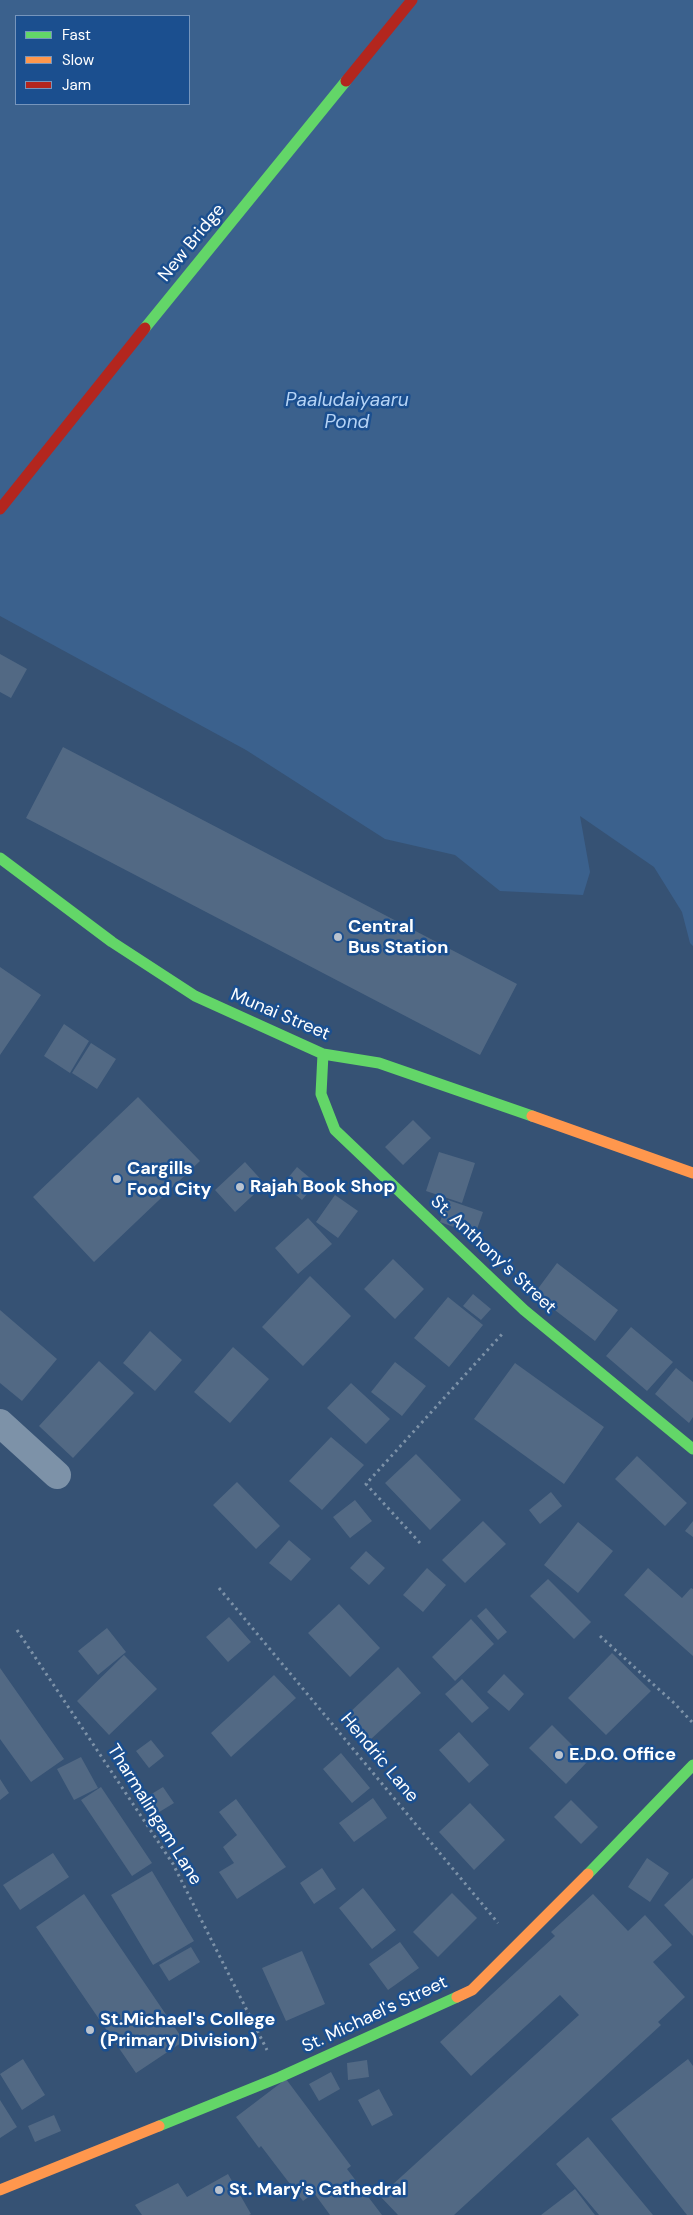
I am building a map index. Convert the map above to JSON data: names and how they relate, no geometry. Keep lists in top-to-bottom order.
{
  "streets": {
    "main road": [
      "New Bridge",
      "Munai Street",
      "St. Anthony's Street",
      "St. Michael's Street"
    ],
    "path": ["Hendric Lane", "Tharmalingam Lane"]
  },
  "crossings": [
    ["Munai Street", "St. Anthony's Street"],
    ["Hendric Lane", "St. Michael's Street"],
    ["Tharmalingam Lane", "St. Michael's Street"]
  ],
  "water": ["Paaludaiyaaru Pond"],
  "places": [
    "Central Bus Station",
    "Cargills Food City",
    "Rajah Book Shop",
    "E.D.O. Office",
    "St.Michael's College (Primary Division)",
    "St. Mary's Cathedral"
  ],
  "legend": ["Fast", "Slow", "Jam"]
}
